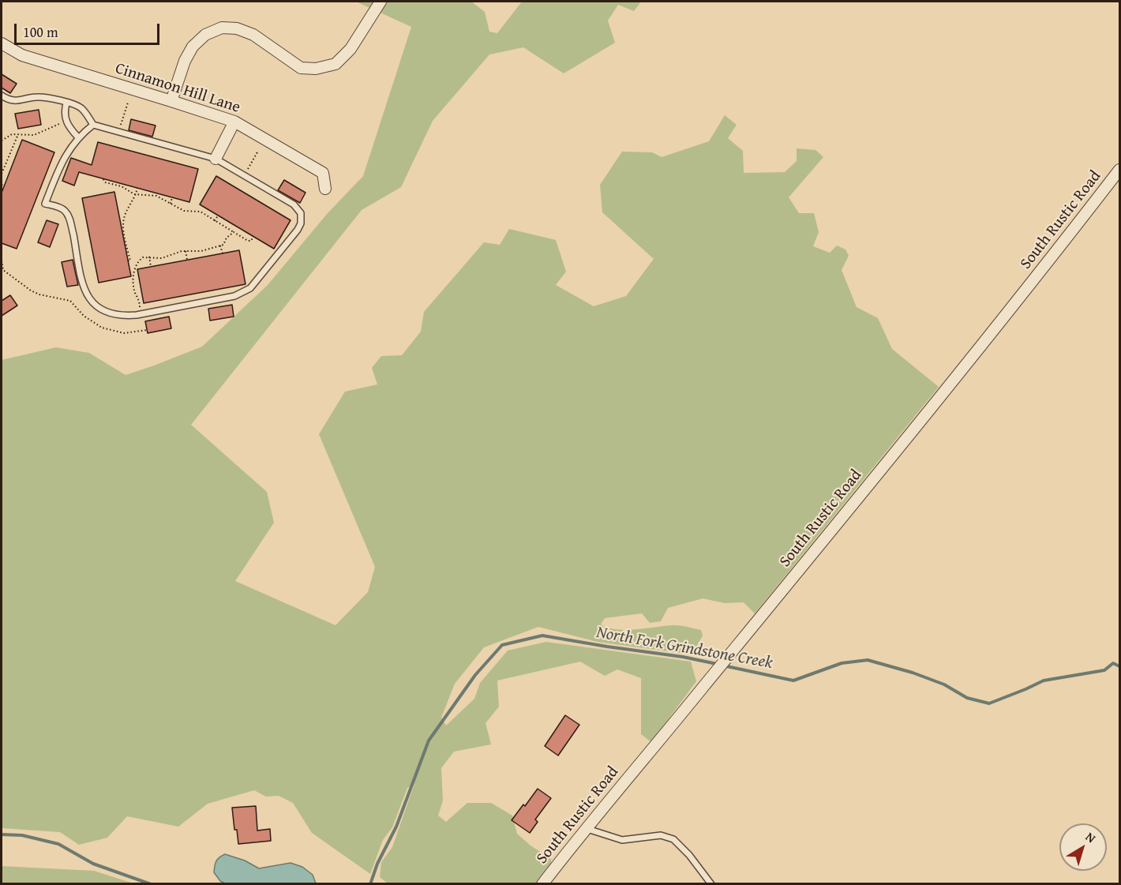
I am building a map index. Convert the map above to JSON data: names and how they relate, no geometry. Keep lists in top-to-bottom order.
{
  "streets": {
    "street": ["Cinnamon Hill Lane", "South Rustic Road"]
  },
  "water": ["North Fork Grindstone Creek"],
  "scale_bar": "100 m",
  "north": "top right"
}
